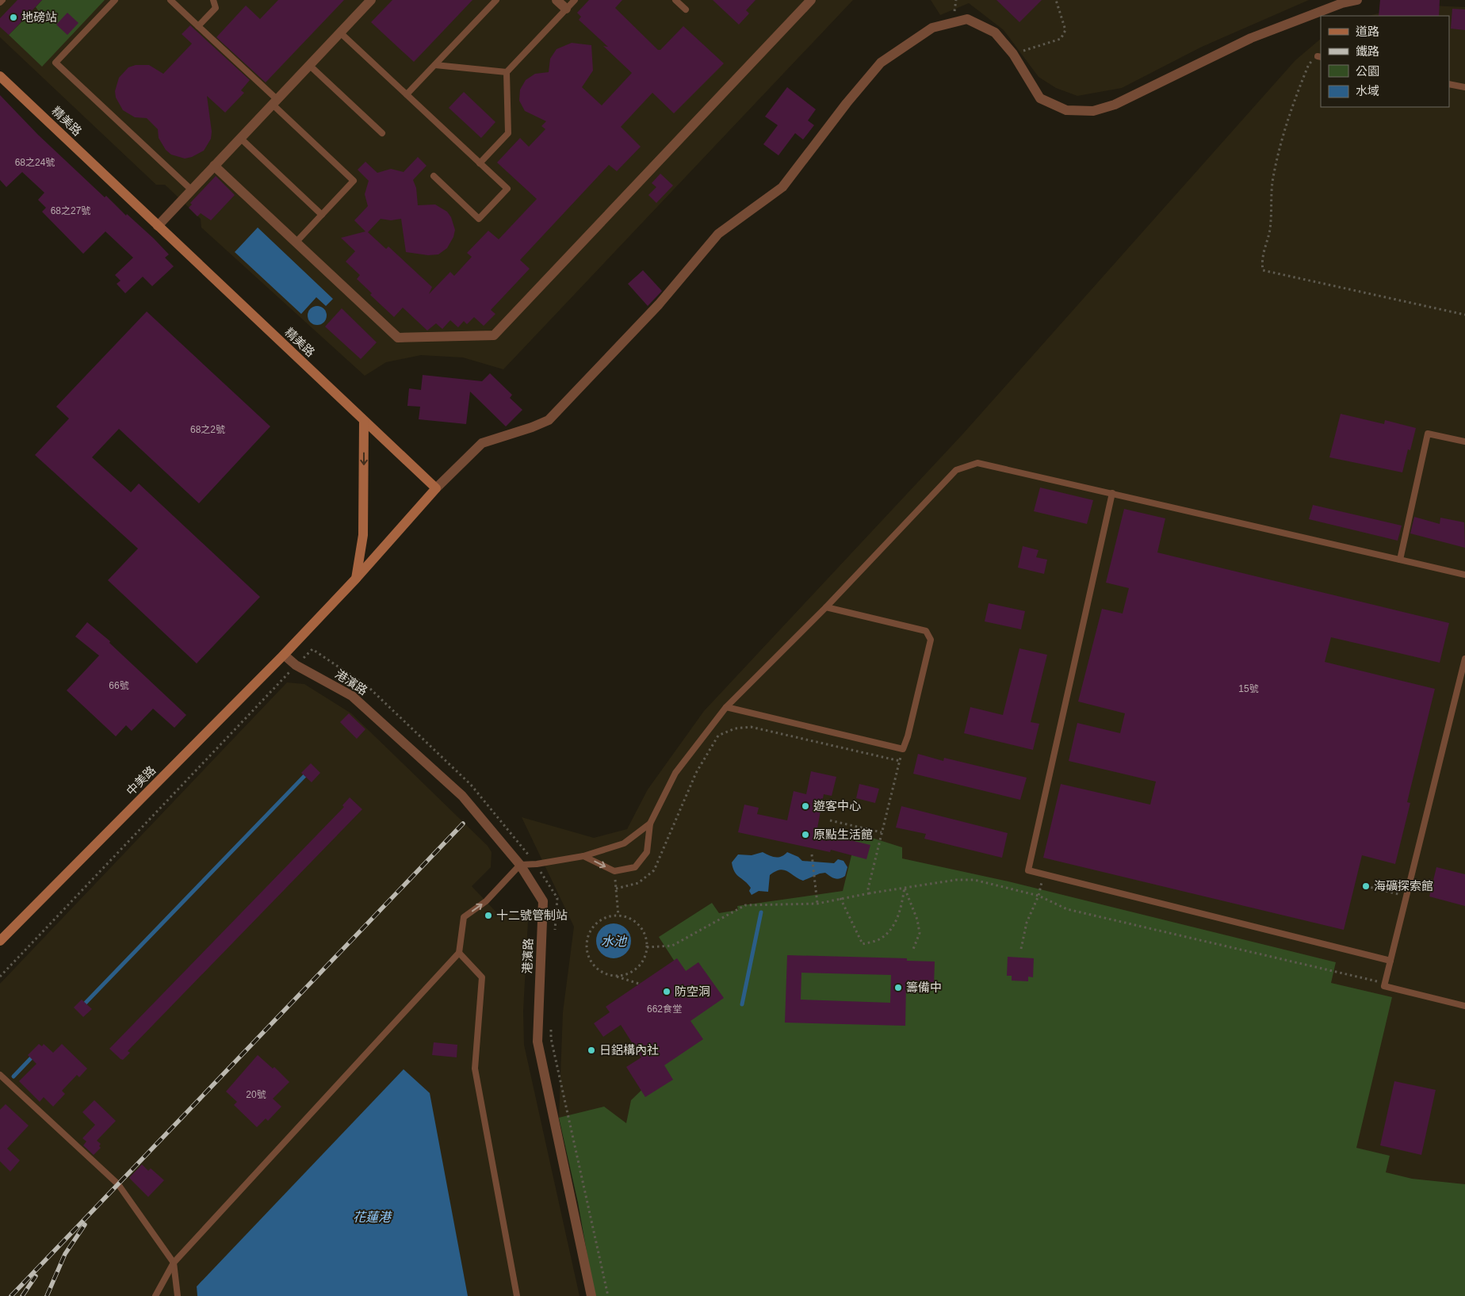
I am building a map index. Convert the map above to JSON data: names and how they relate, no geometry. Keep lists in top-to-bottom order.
{
  "streets": {
    "main road": ["精美路", "中美路"],
    "street": ["港濱路"]
  },
  "crossings": [
    ["港濱路", "中美路"]
  ],
  "water": ["水池", "花蓮港"],
  "places": [
    "地磅站",
    "遊客中心",
    "原點生活館",
    "海礦探索館",
    "十二號管制站",
    "籌備中",
    "防空洞",
    "日鋁構內社"
  ],
  "house_numbers": [
    "68之24號",
    "68之27號",
    "68之2號",
    "66號",
    "15號",
    "662食堂",
    "20號"
  ],
  "legend": [
    "道路",
    "鐵路",
    "公園",
    "水域"
  ]
}
